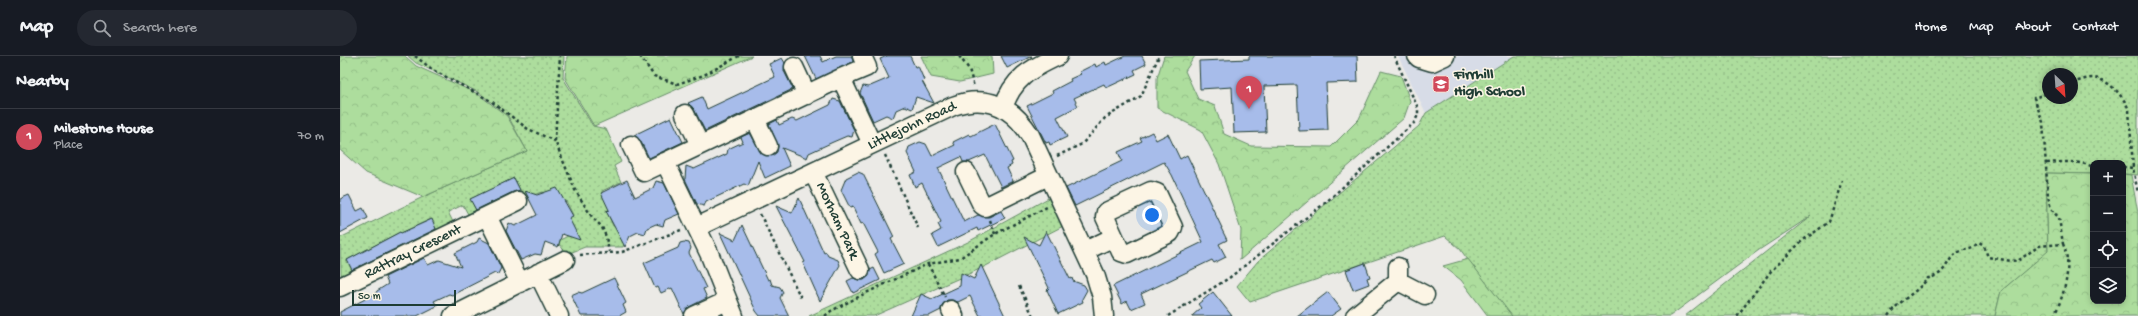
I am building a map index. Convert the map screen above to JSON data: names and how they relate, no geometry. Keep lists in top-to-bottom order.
{
  "streets": {
    "street": ["Littlejohn Road", "Morham Park", "Rattray Crescent"]
  },
  "crossings": [
    ["Littlejohn Road", "Morham Park"]
  ],
  "places": {
    "school or university": ["Firrhill High School"]
  },
  "scale_bar": "50 m",
  "north": "bottom right",
  "page": {
    "header": "Map",
    "search": "Search here",
    "nav": [
      "Home",
      "Map",
      "About",
      "Contact"
    ],
    "heading": "Nearby",
    "pins": "1",
    "list": [
      {
        "mark": "1",
        "name": "Milestone House",
        "note": "Place",
        "value": "70 m"
      }
    ],
    "map_buttons": ["+", "−"],
    "scale": "50 m"
  }
}
